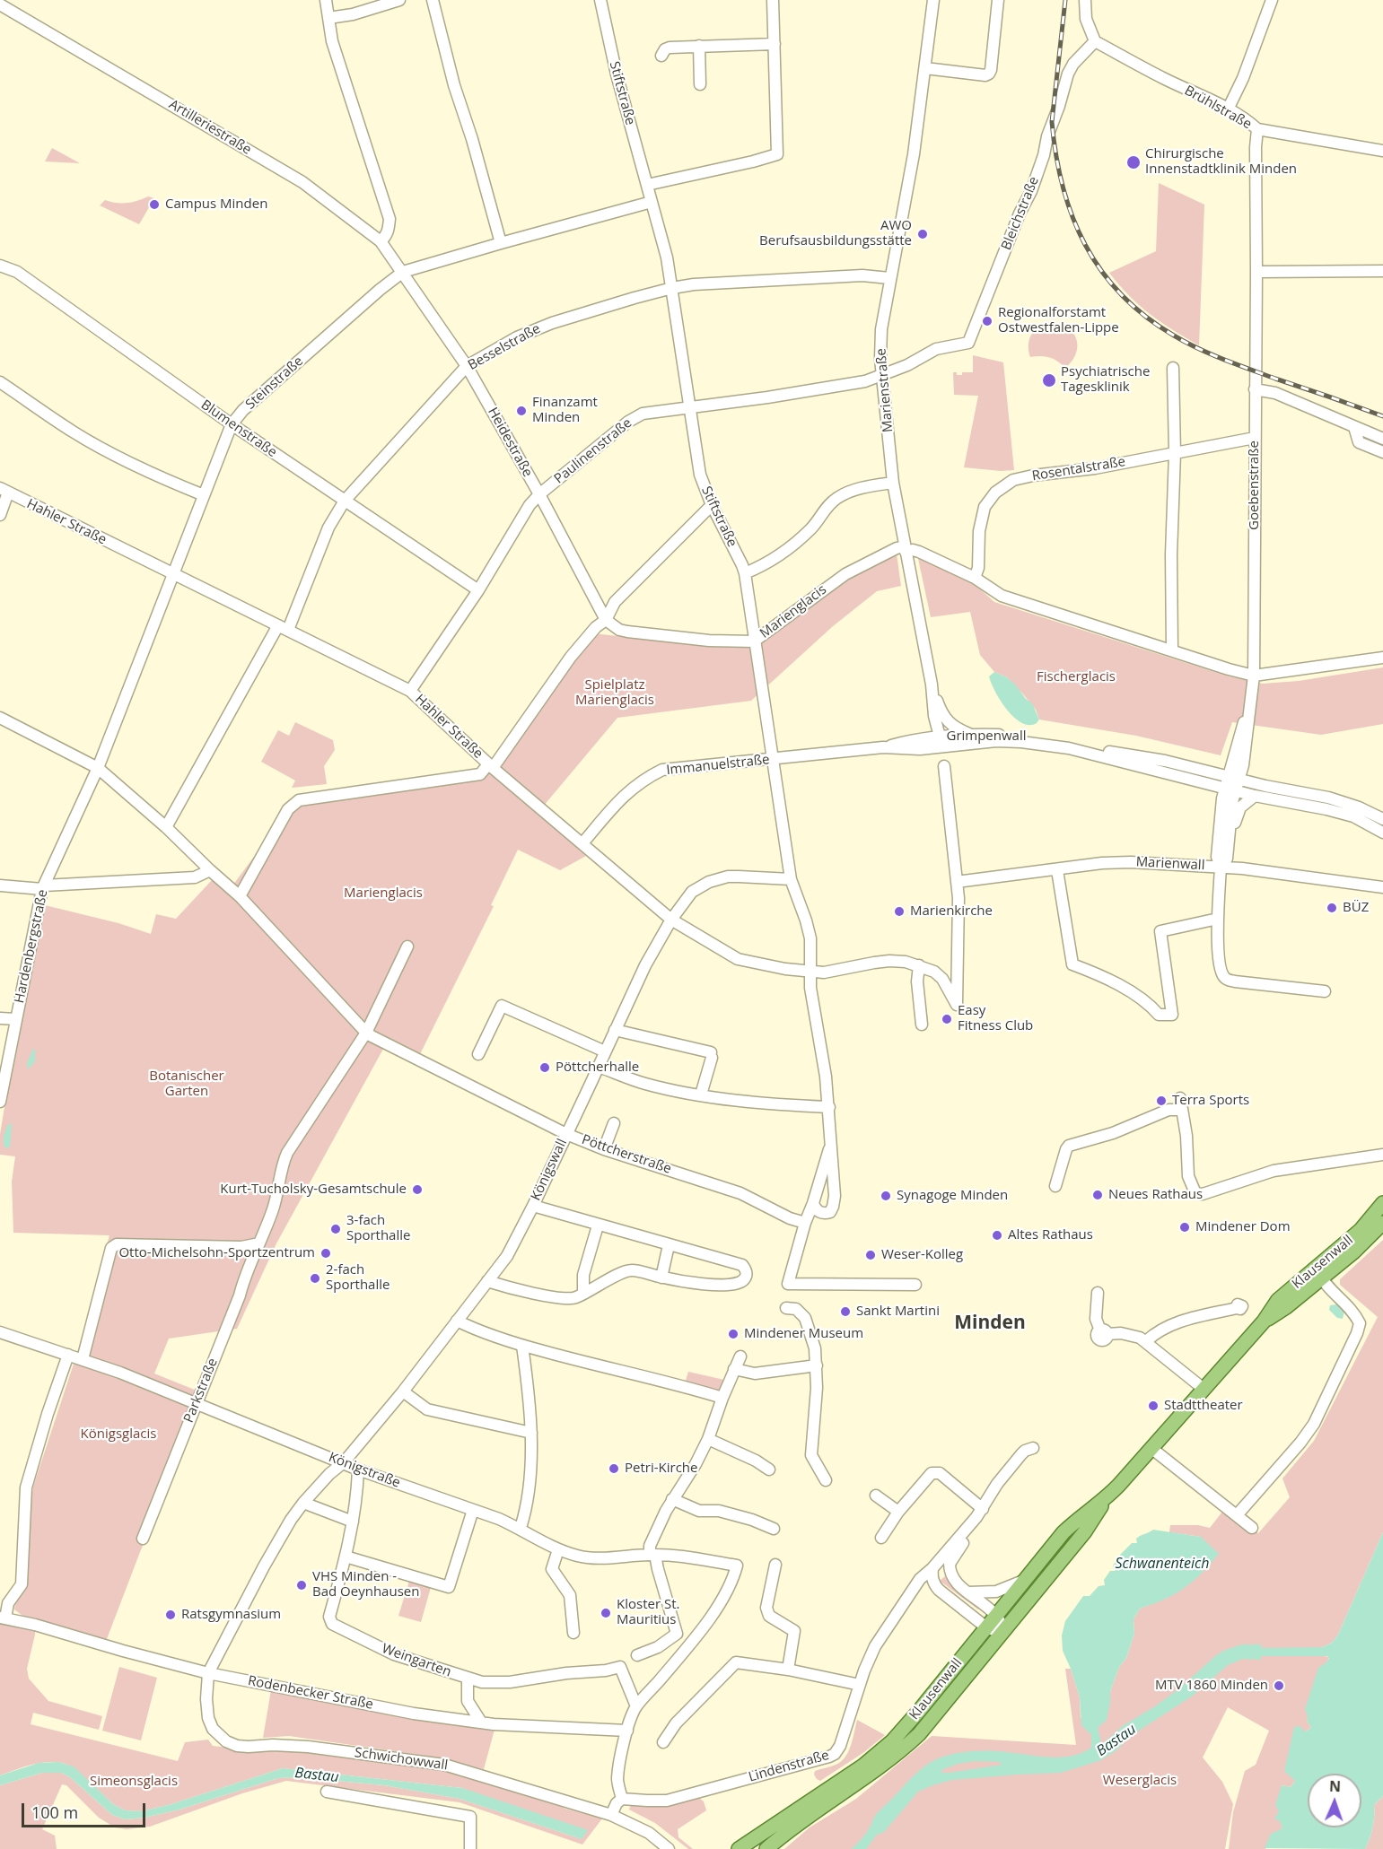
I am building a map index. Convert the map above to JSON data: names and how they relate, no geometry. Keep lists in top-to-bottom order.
{
  "streets": {
    "main road": ["Klausenwall"],
    "street": [
      "Stiftstraße",
      "Brühlstraße",
      "Artilleriestraße",
      "Bleichstraße",
      "Besselstraße",
      "Steinstraße",
      "Marienstraße",
      "Blumenstraße",
      "Heidestraße",
      "Paulinenstraße",
      "Rosentalstraße",
      "Goebenstraße",
      "Hahler Straße",
      "Marienglacis",
      "Grimpenwall",
      "Immanuelstraße",
      "Marienwall",
      "Hardenbergstraße",
      "Pöttcherstraße",
      "Königswall",
      "Parkstraße",
      "Königstraße",
      "Weingarten",
      "Rodenbecker Straße",
      "Schwichowwall",
      "Lindenstraße"
    ]
  },
  "crossings": [
    ["Stiftstraße", "Besselstraße"],
    ["Stiftstraße", "Steinstraße"],
    ["Stiftstraße", "Paulinenstraße"],
    ["Stiftstraße", "Hahler Straße"],
    ["Stiftstraße", "Marienglacis"],
    ["Stiftstraße", "Immanuelstraße"],
    ["Stiftstraße", "Königswall"],
    ["Brühlstraße", "Bleichstraße"],
    ["Brühlstraße", "Goebenstraße"],
    ["Artilleriestraße", "Steinstraße"],
    ["Artilleriestraße", "Heidestraße"],
    ["Bleichstraße", "Marienstraße"],
    ["Bleichstraße", "Paulinenstraße"],
    ["Besselstraße", "Marienstraße"],
    ["Besselstraße", "Blumenstraße"],
    ["Besselstraße", "Heidestraße"],
    ["Besselstraße", "Hahler Straße"],
    ["Steinstraße", "Blumenstraße"],
    ["Steinstraße", "Heidestraße"],
    ["Steinstraße", "Hahler Straße"],
    ["Steinstraße", "Hardenbergstraße"],
    ["Marienstraße", "Paulinenstraße"],
    ["Marienstraße", "Marienglacis"],
    ["Marienstraße", "Grimpenwall"],
    ["Marienstraße", "Immanuelstraße"],
    ["Blumenstraße", "Paulinenstraße"],
    ["Heidestraße", "Paulinenstraße"],
    ["Heidestraße", "Marienglacis"],
    ["Paulinenstraße", "Hahler Straße"],
    ["Rosentalstraße", "Goebenstraße"],
    ["Goebenstraße", "Grimpenwall"],
    ["Goebenstraße", "Marienwall"],
    ["Hahler Straße", "Immanuelstraße"],
    ["Hahler Straße", "Königswall"],
    ["Grimpenwall", "Immanuelstraße"],
    ["Pöttcherstraße", "Königswall"],
    ["Königswall", "Königstraße"],
    ["Königswall", "Rodenbecker Straße"],
    ["Königswall", "Schwichowwall"],
    ["Parkstraße", "Königstraße"],
    ["Königstraße", "Weingarten"],
    ["Rodenbecker Straße", "Schwichowwall"]
  ],
  "districts": ["Minden"],
  "water": ["Schwanenteich", "Bastau"],
  "parks": [
    "Fischerglacis",
    "Spielplatz Marienglacis",
    "Marienglacis",
    "Botanischer Garten",
    "Königsglacis",
    "Weserglacis",
    "Simeonsglacis"
  ],
  "places": [
    "Chirurgische Innenstadtklinik Minden",
    "Campus Minden",
    "AWO Berufsausbildungsstätte",
    "Regionalforstamt Ostwestfalen-Lippe",
    "Psychiatrische Tagesklinik",
    "Finanzamt Minden",
    "BÜZ",
    "Marienkirche",
    "Easy Fitness Club",
    "Pöttcherhalle",
    "Terra Sports",
    "Kurt-Tucholsky-Gesamtschule",
    "Neues Rathaus",
    "Synagoge Minden",
    "Mindener Dom",
    "3-fach Sporthalle",
    "Altes Rathaus",
    "Otto-Michelsohn-Sportzentrum",
    "Weser-Kolleg",
    "2-fach Sporthalle",
    "Sankt Martini",
    "Mindener Museum",
    "Stadttheater",
    "Petri-Kirche",
    "VHS Minden - Bad Oeynhausen",
    "Kloster St. Mauritius",
    "Ratsgymnasium",
    "MTV 1860 Minden"
  ],
  "scale_bar": "100 m",
  "north": "top"
}
